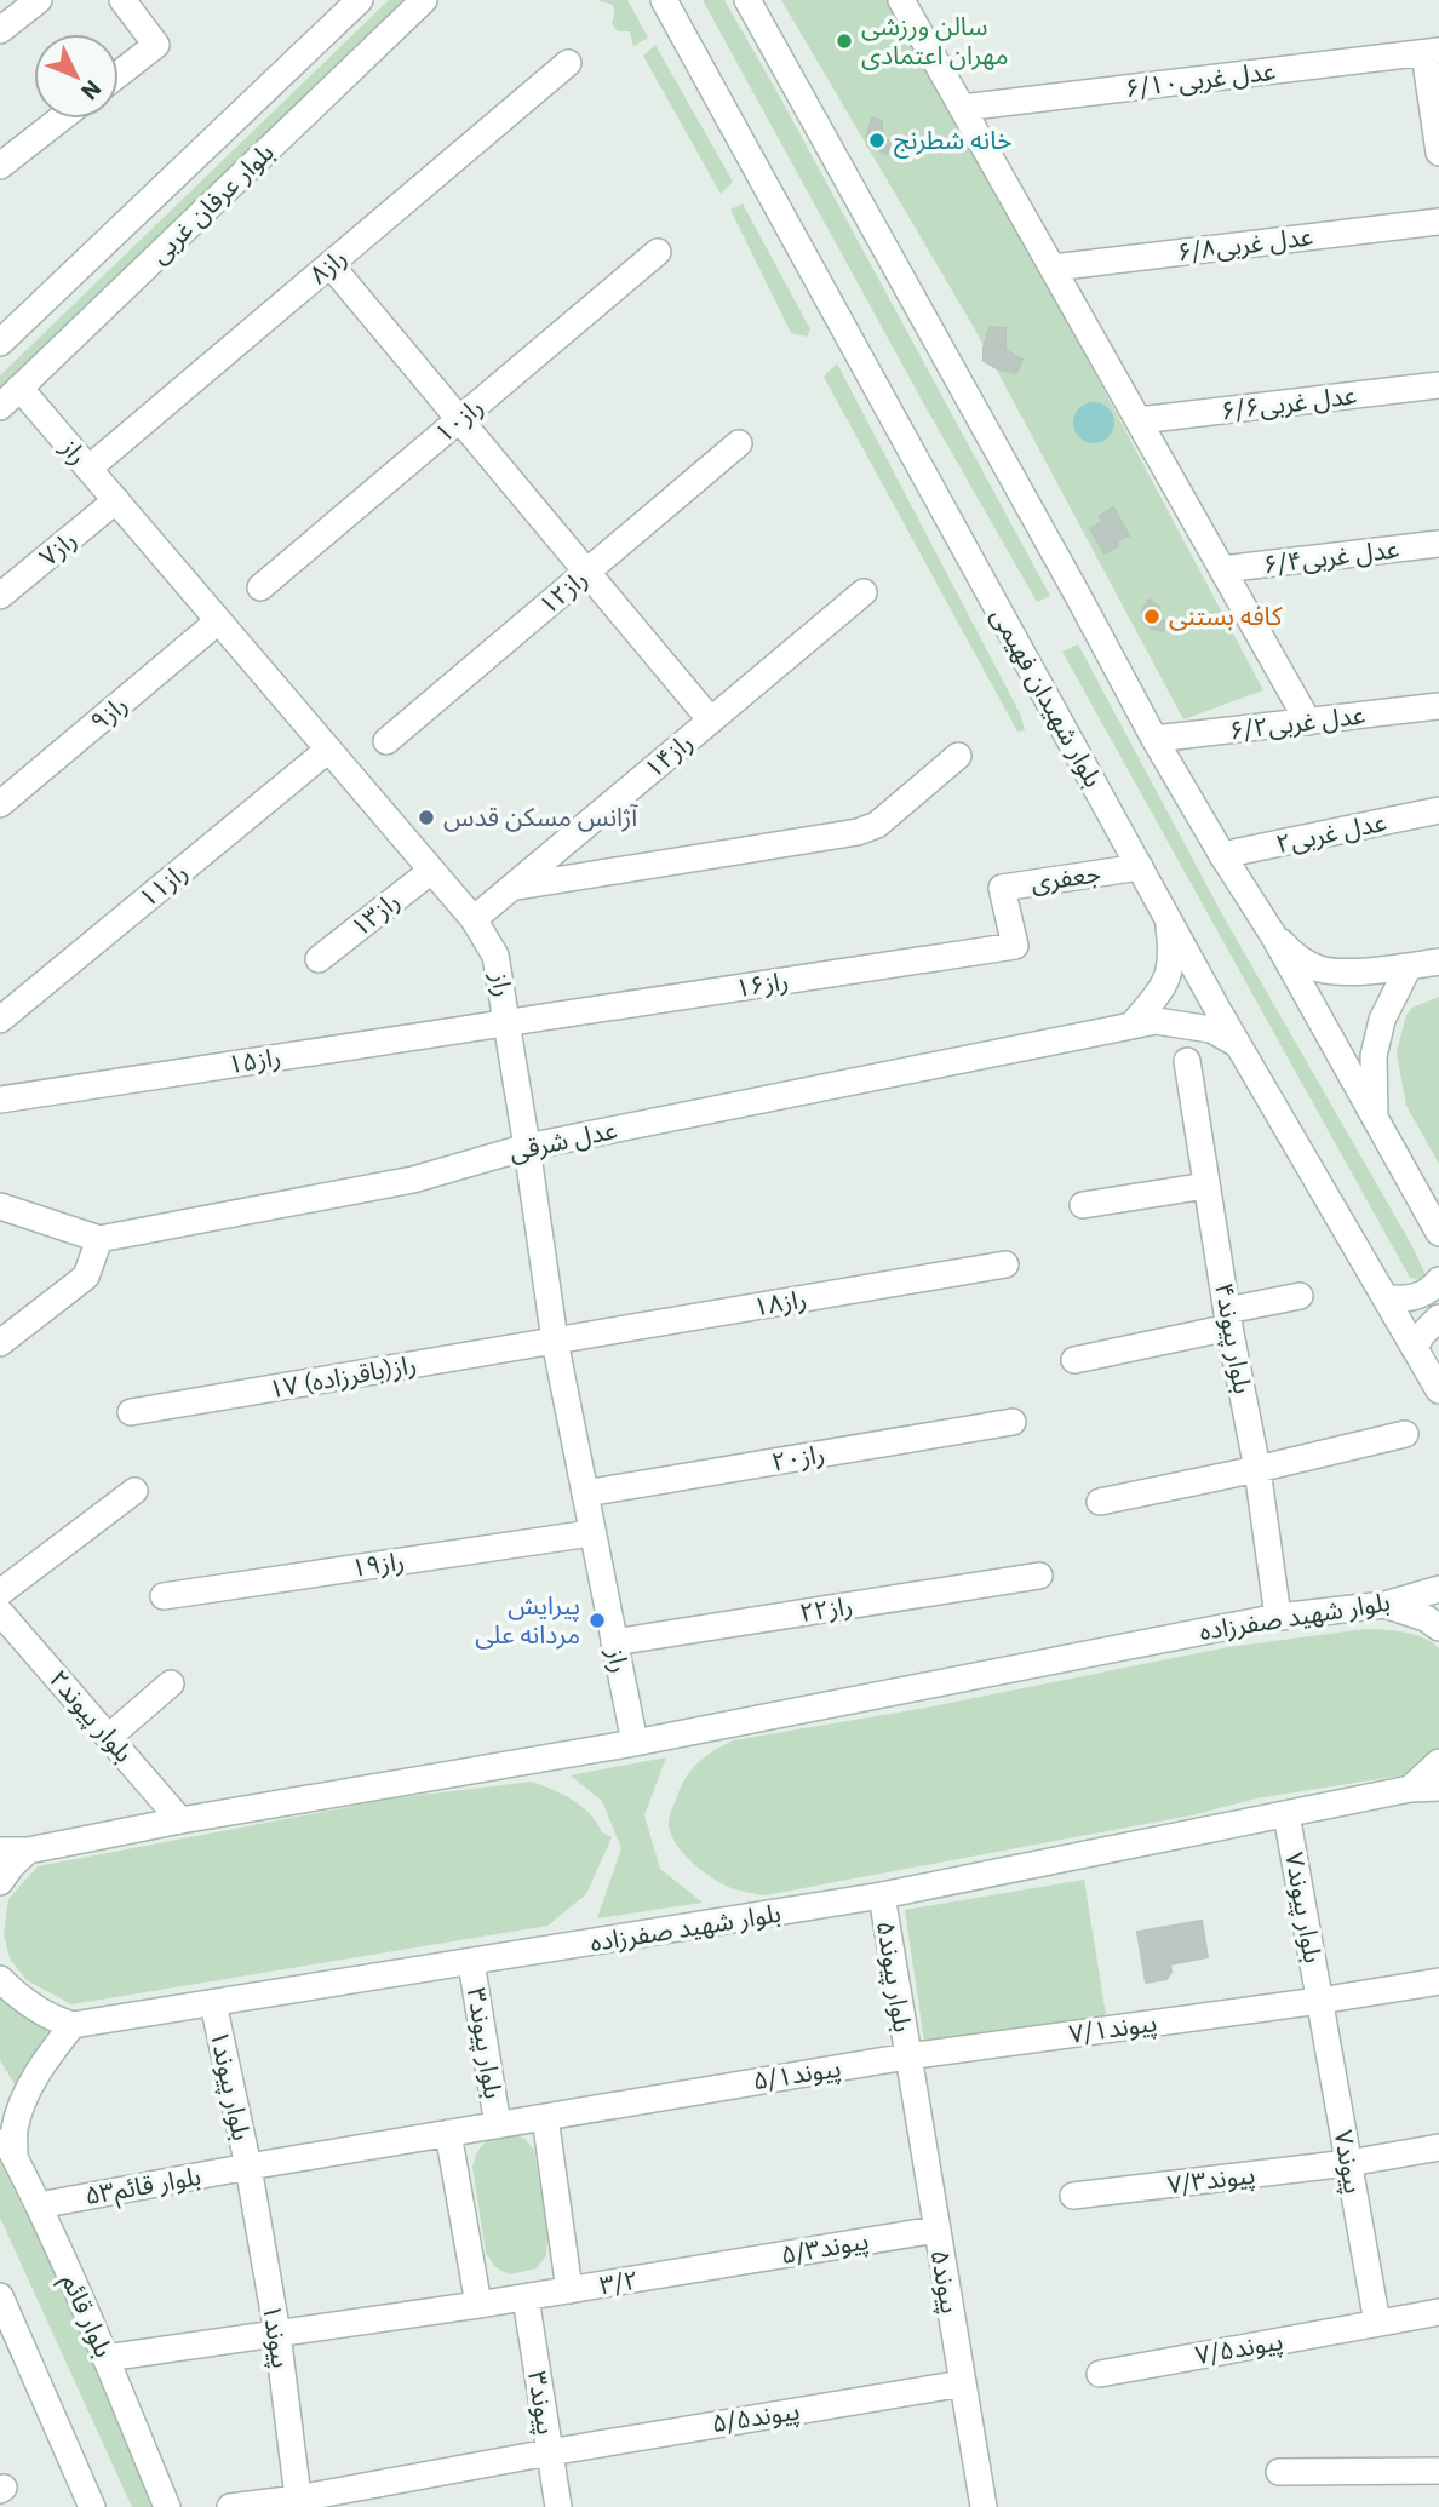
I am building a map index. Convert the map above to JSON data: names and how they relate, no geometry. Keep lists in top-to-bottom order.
{
  "streets": {
    "street": [
      "۶/۱۰عدل غربی",
      "بلوار عرفان غربی",
      "۶/۸عدل غربی",
      "راز۸",
      "۶/۶عدل غربی",
      "راز۱۰",
      "راز",
      "راز۷",
      "۶/۴عدل غربی",
      "راز۱۲",
      "بلوار شهیدان فهیمی",
      "راز۹",
      "۶/۲عدل غربی",
      "راز۱۴",
      "عدل غربی۲",
      "جعفری",
      "راز۱۱",
      "راز۱۳",
      "راز۱۶",
      "راز۱۵",
      "عدل شرقی",
      "راز۱۸",
      "بلوار پیوند۴",
      "۱۷ راز(باقرزاده)",
      "راز۲۰",
      "راز۱۹",
      "راز۲۲",
      "بلوار شهید صفرزاده",
      "بلوار پیوند۲",
      "بلوار پیوند۷",
      "بلوار پیوند۵",
      "پیوند۷/۱",
      "بلوار پیوند۳",
      "پیوند۵/۱",
      "بلوار پیوند۱",
      "پیوند۷",
      "پیوند۷/۳",
      "بلوار قائم۵۳",
      "پیوند۵/۳",
      "پیوند۵",
      "۳/۲",
      "بلوار قائم",
      "پیوند۱",
      "پیوند۷/۵",
      "پیوند۳",
      "پیوند۵/۵"
    ]
  },
  "crossings": [
    ["بلوار عرفان غربی", "راز"],
    ["راز۸", "راز"],
    ["راز", "راز۷"],
    ["راز", "راز۹"],
    ["راز", "راز۱۴"],
    ["راز", "راز۱۱"],
    ["راز", "راز۱۳"],
    ["راز", "راز۱۶"],
    ["راز", "راز۱۵"],
    ["راز", "عدل شرقی"],
    ["راز", "راز۱۸"],
    ["راز", "۱۷ راز(باقرزاده)"],
    ["راز", "راز۲۰"],
    ["راز", "راز۱۹"],
    ["راز", "راز۲۲"],
    ["راز", "بلوار شهید صفرزاده"],
    ["بلوار شهیدان فهیمی", "جعفری"],
    ["بلوار شهیدان فهیمی", "عدل شرقی"],
    ["جعفری", "راز۱۶"],
    ["راز۱۶", "راز۱۵"],
    ["راز۱۸", "۱۷ راز(باقرزاده)"],
    ["بلوار پیوند۴", "بلوار شهید صفرزاده"],
    ["بلوار شهید صفرزاده", "بلوار پیوند۲"],
    ["بلوار شهید صفرزاده", "بلوار پیوند۷"],
    ["بلوار شهید صفرزاده", "بلوار پیوند۵"],
    ["بلوار شهید صفرزاده", "بلوار پیوند۳"],
    ["بلوار شهید صفرزاده", "بلوار پیوند۱"],
    ["بلوار پیوند۷", "پیوند۷/۱"],
    ["بلوار پیوند۷", "پیوند۷"],
    ["بلوار پیوند۵", "پیوند۷/۱"],
    ["بلوار پیوند۵", "پیوند۵/۱"],
    ["بلوار پیوند۵", "پیوند۵"],
    ["پیوند۷/۱", "پیوند۵/۱"],
    ["پیوند۷/۱", "پیوند۷"],
    ["پیوند۷/۱", "پیوند۵"],
    ["بلوار پیوند۳", "پیوند۵/۱"],
    ["پیوند۵/۱", "بلوار قائم۵۳"],
    ["پیوند۵/۱", "پیوند۵"],
    ["بلوار پیوند۱", "بلوار قائم۵۳"],
    ["بلوار پیوند۱", "پیوند۱"],
    ["پیوند۷", "پیوند۷/۳"],
    ["پیوند۷", "پیوند۷/۵"],
    ["بلوار قائم۵۳", "بلوار قائم"],
    ["بلوار قائم۵۳", "پیوند۱"],
    ["پیوند۵/۳", "پیوند۵"],
    ["پیوند۵/۳", "۳/۲"],
    ["پیوند۵", "پیوند۵/۵"],
    ["۳/۲", "بلوار قائم"],
    ["۳/۲", "پیوند۱"],
    ["۳/۲", "پیوند۳"],
    ["پیوند۱", "پیوند۵/۵"],
    ["پیوند۳", "پیوند۵/۵"]
  ],
  "places": [
    "سالن ورزشی مهران اعتمادی",
    "خانه شطرنج",
    "کافه بستنی",
    "آژانس مسکن قدس",
    "پیرایش مردانه علی"
  ],
  "north": "bottom right"
}
